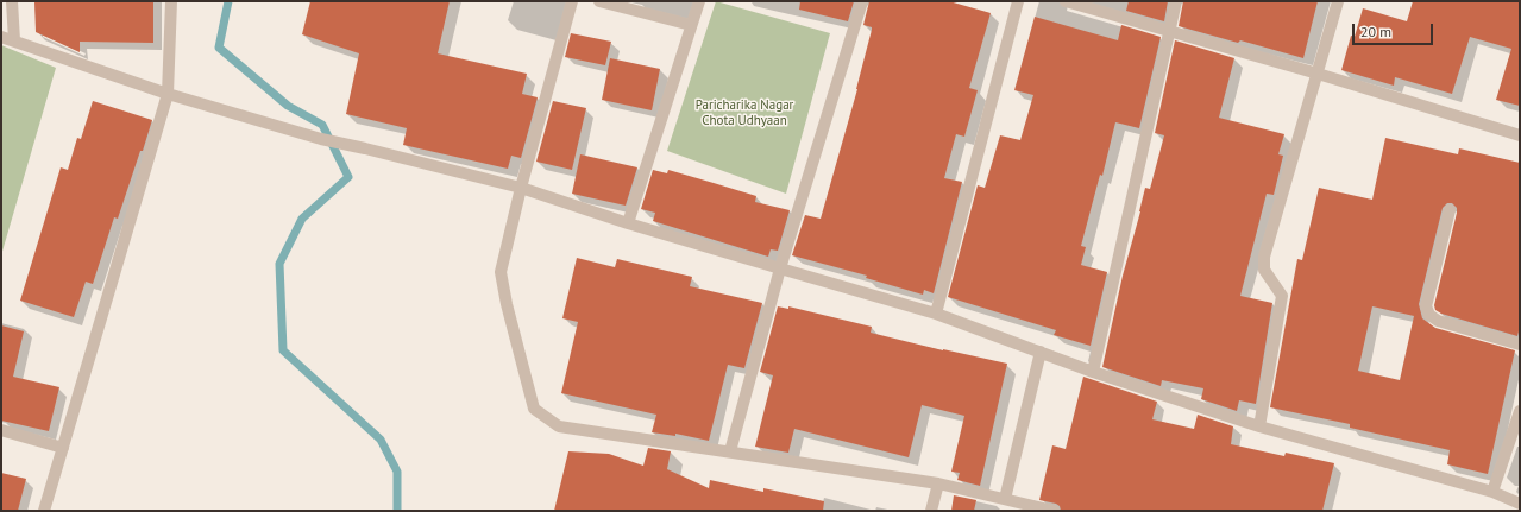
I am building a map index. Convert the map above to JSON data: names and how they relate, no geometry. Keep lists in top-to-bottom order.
{
  "parks": ["Paricharika Nagar Chota Udhyaan"],
  "scale_bar": "20 m"
}
